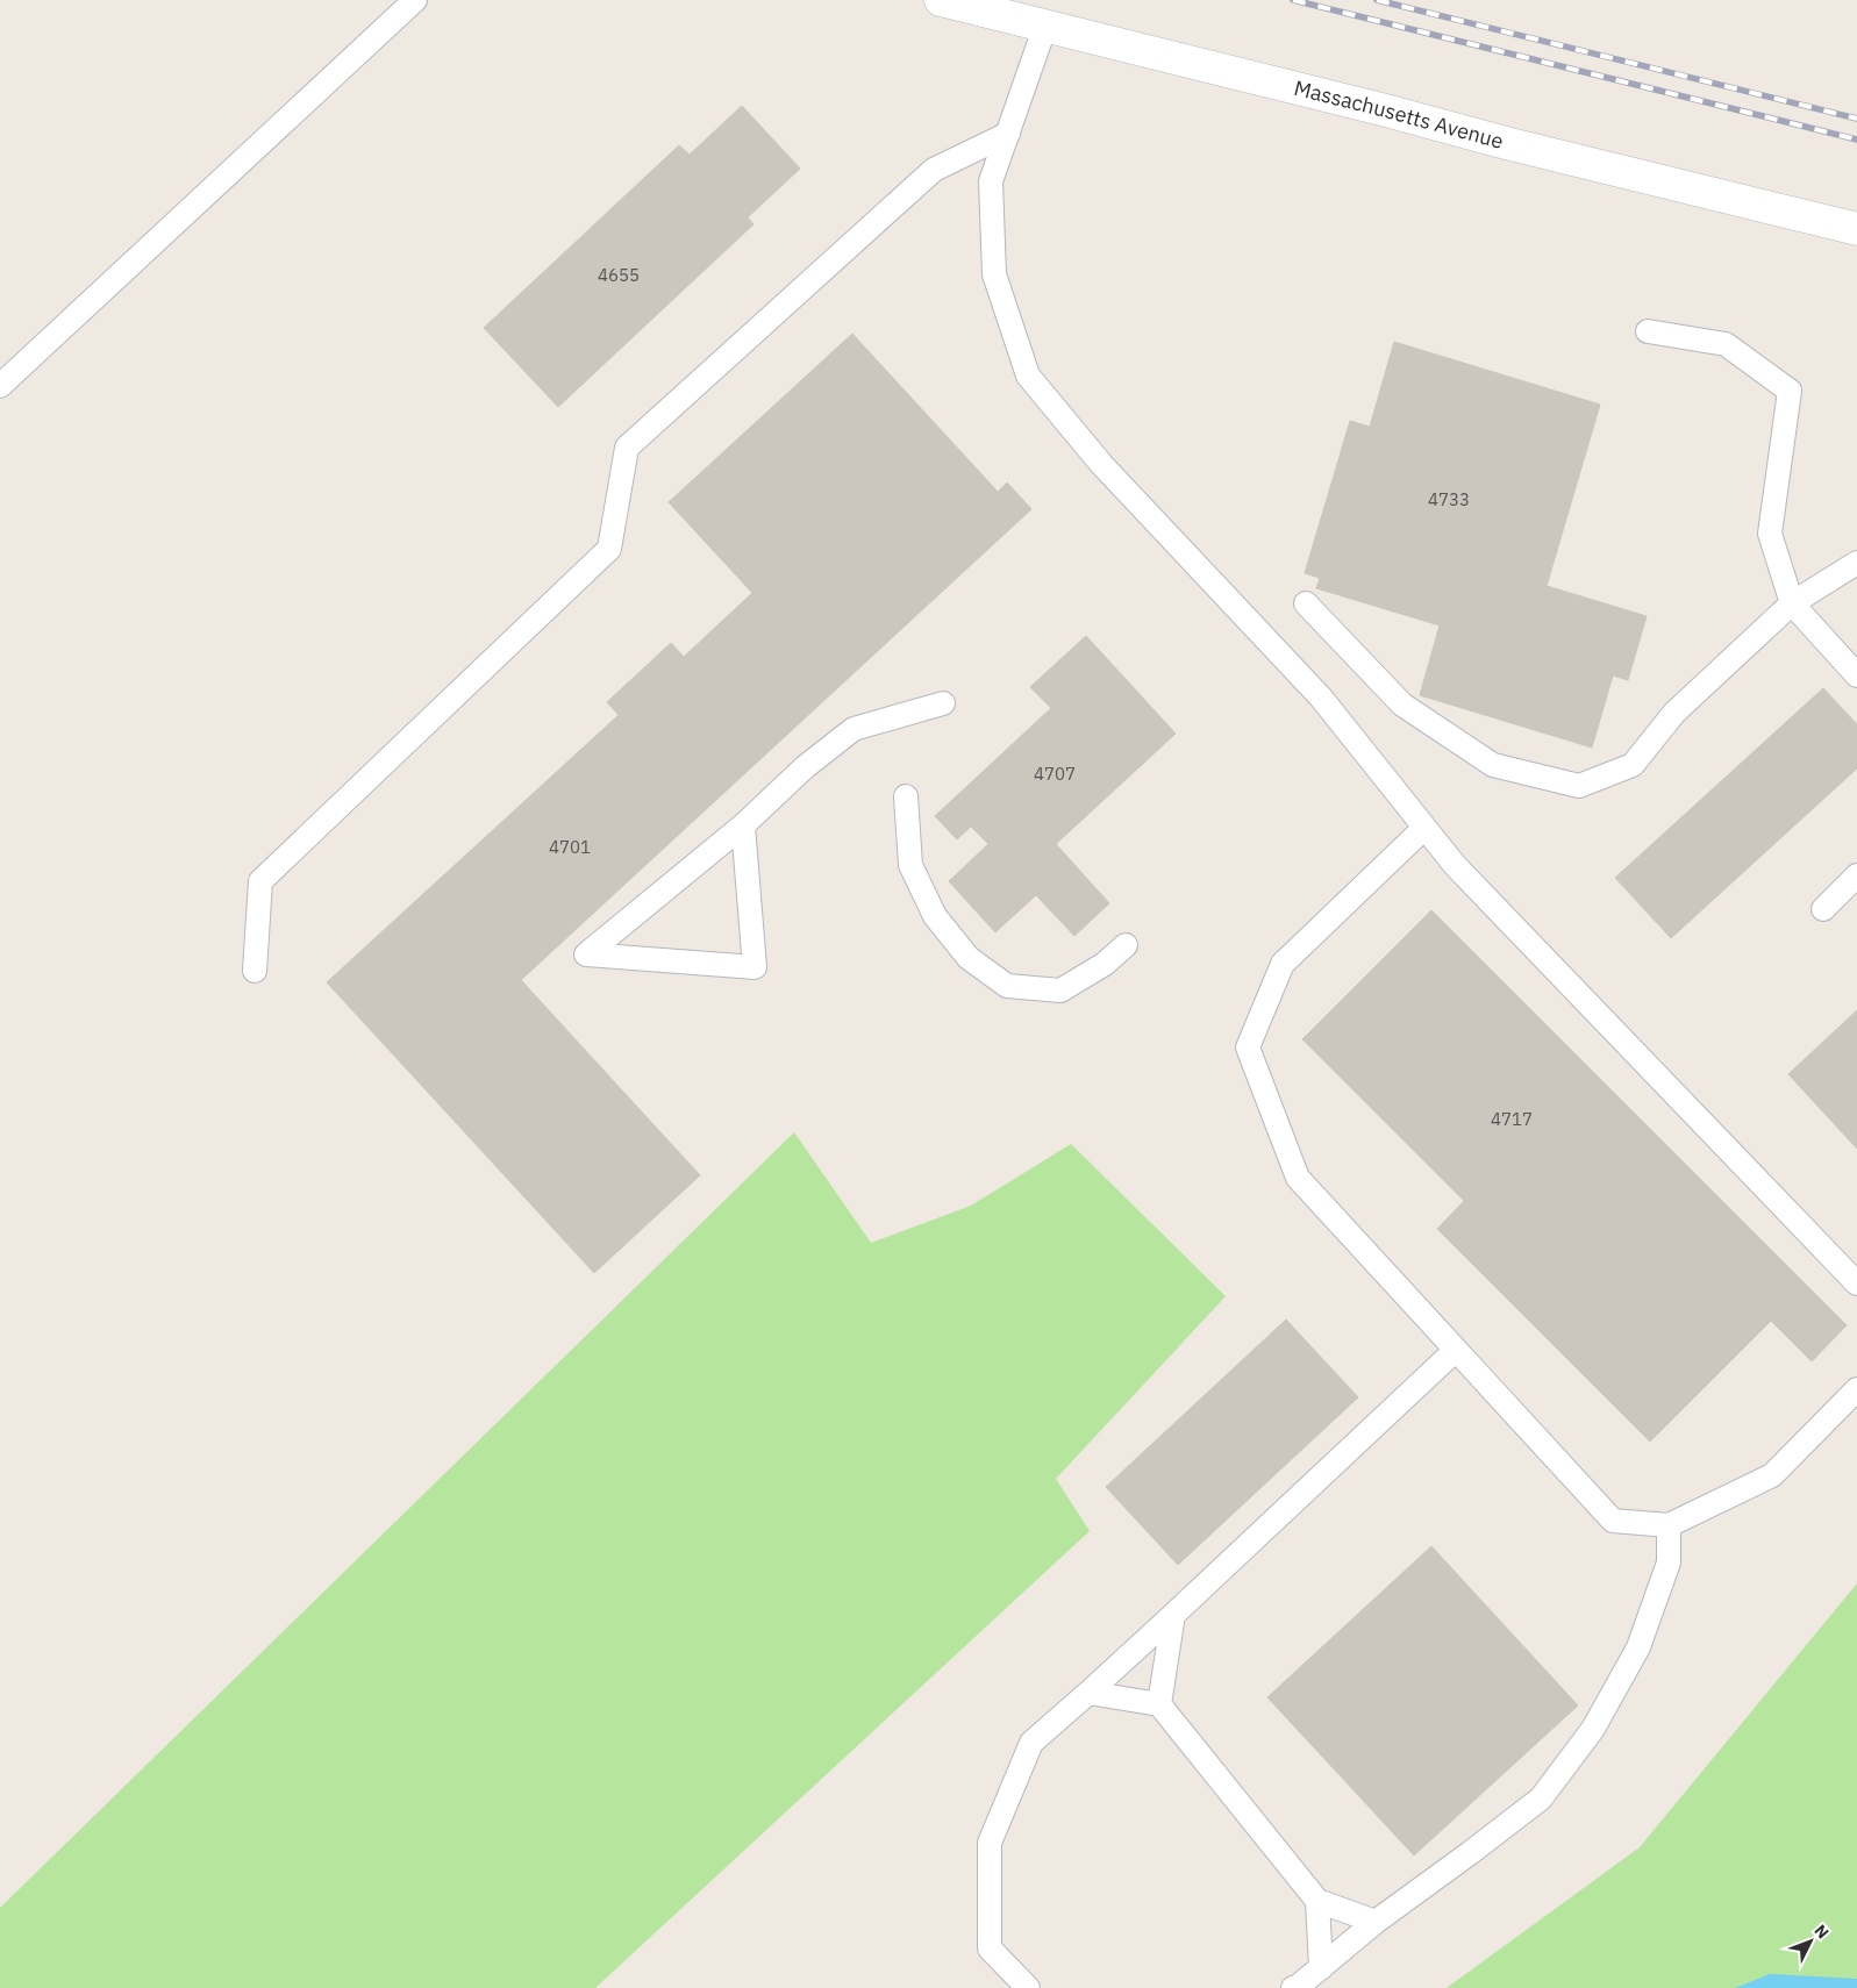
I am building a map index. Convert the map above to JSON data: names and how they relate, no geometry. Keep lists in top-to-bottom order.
{
  "streets": {
    "main road": ["Massachusetts Avenue"]
  },
  "house_numbers": [
    "4655",
    "4733",
    "4707",
    "4701",
    "4717"
  ],
  "north": "top right"
}
